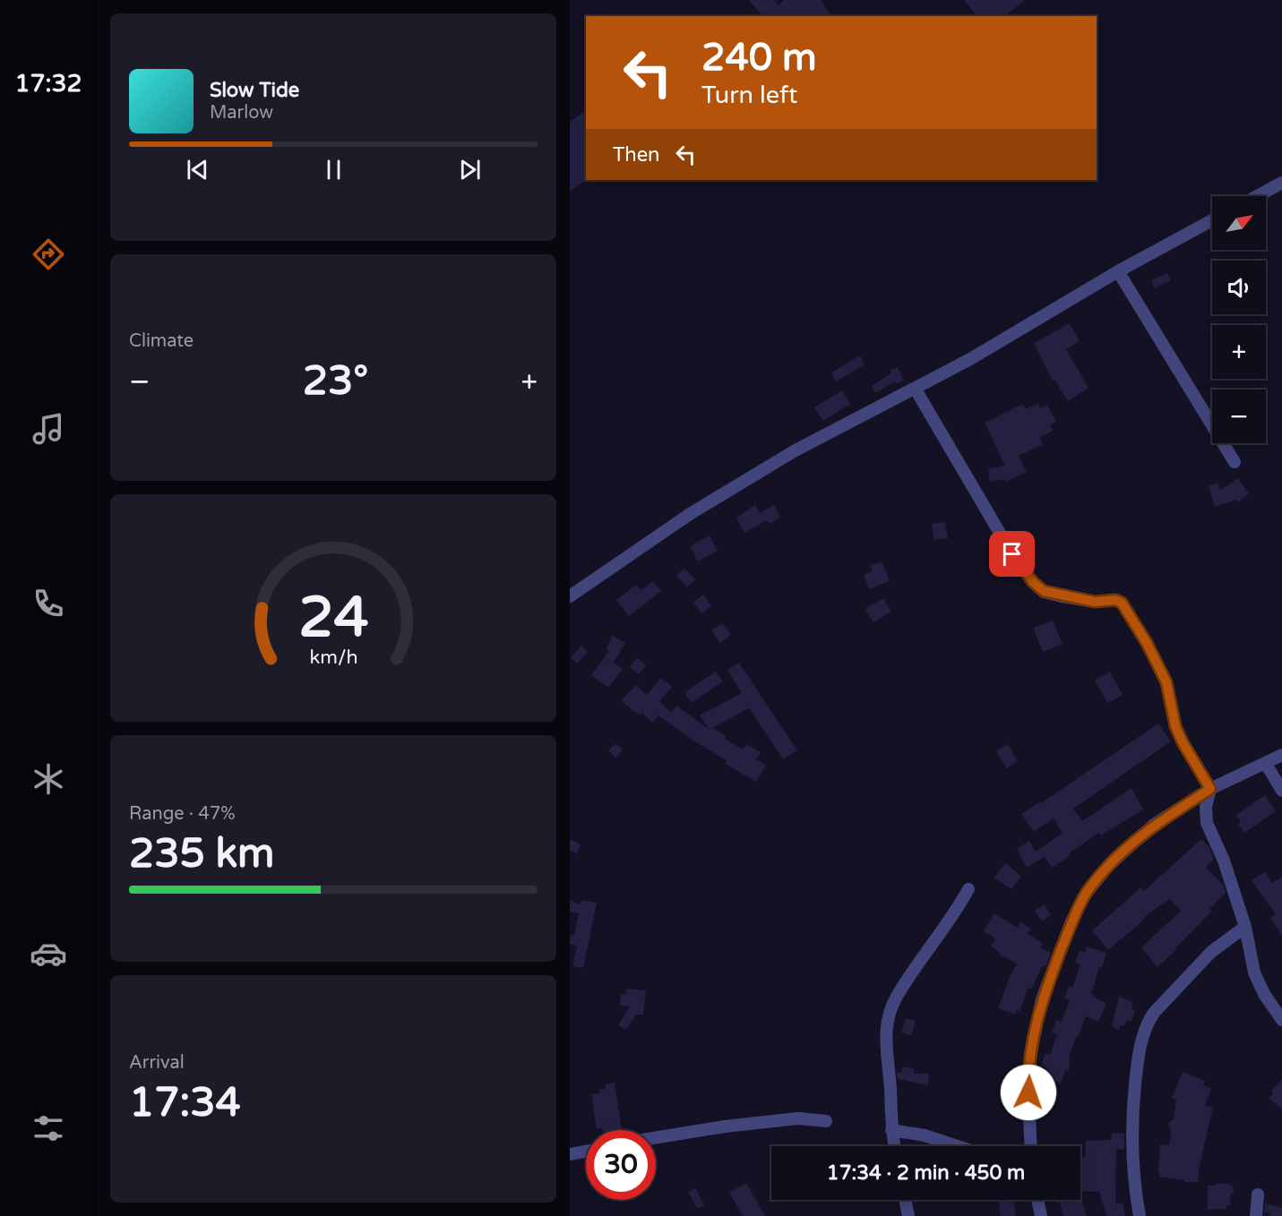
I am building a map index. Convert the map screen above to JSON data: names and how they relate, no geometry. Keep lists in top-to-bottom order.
{
  "north": "top right",
  "page": {
    "tabs": "17:32",
    "turn": ["240 m", "Turn left"],
    "song": ["Slow Tide", "Marlow"],
    "then": "Then",
    "map_buttons": ["+", "−"],
    "tile": [
      "Climate",
      ["Range · 47%", "235 km"],
      ["Arrival", "17:34"]
    ],
    "heat": ["−", "23°", "+"],
    "limit": "30",
    "trip": "17:34 · 2 min · 450 m",
    "gauge": ["24", "km/h"]
  }
}
